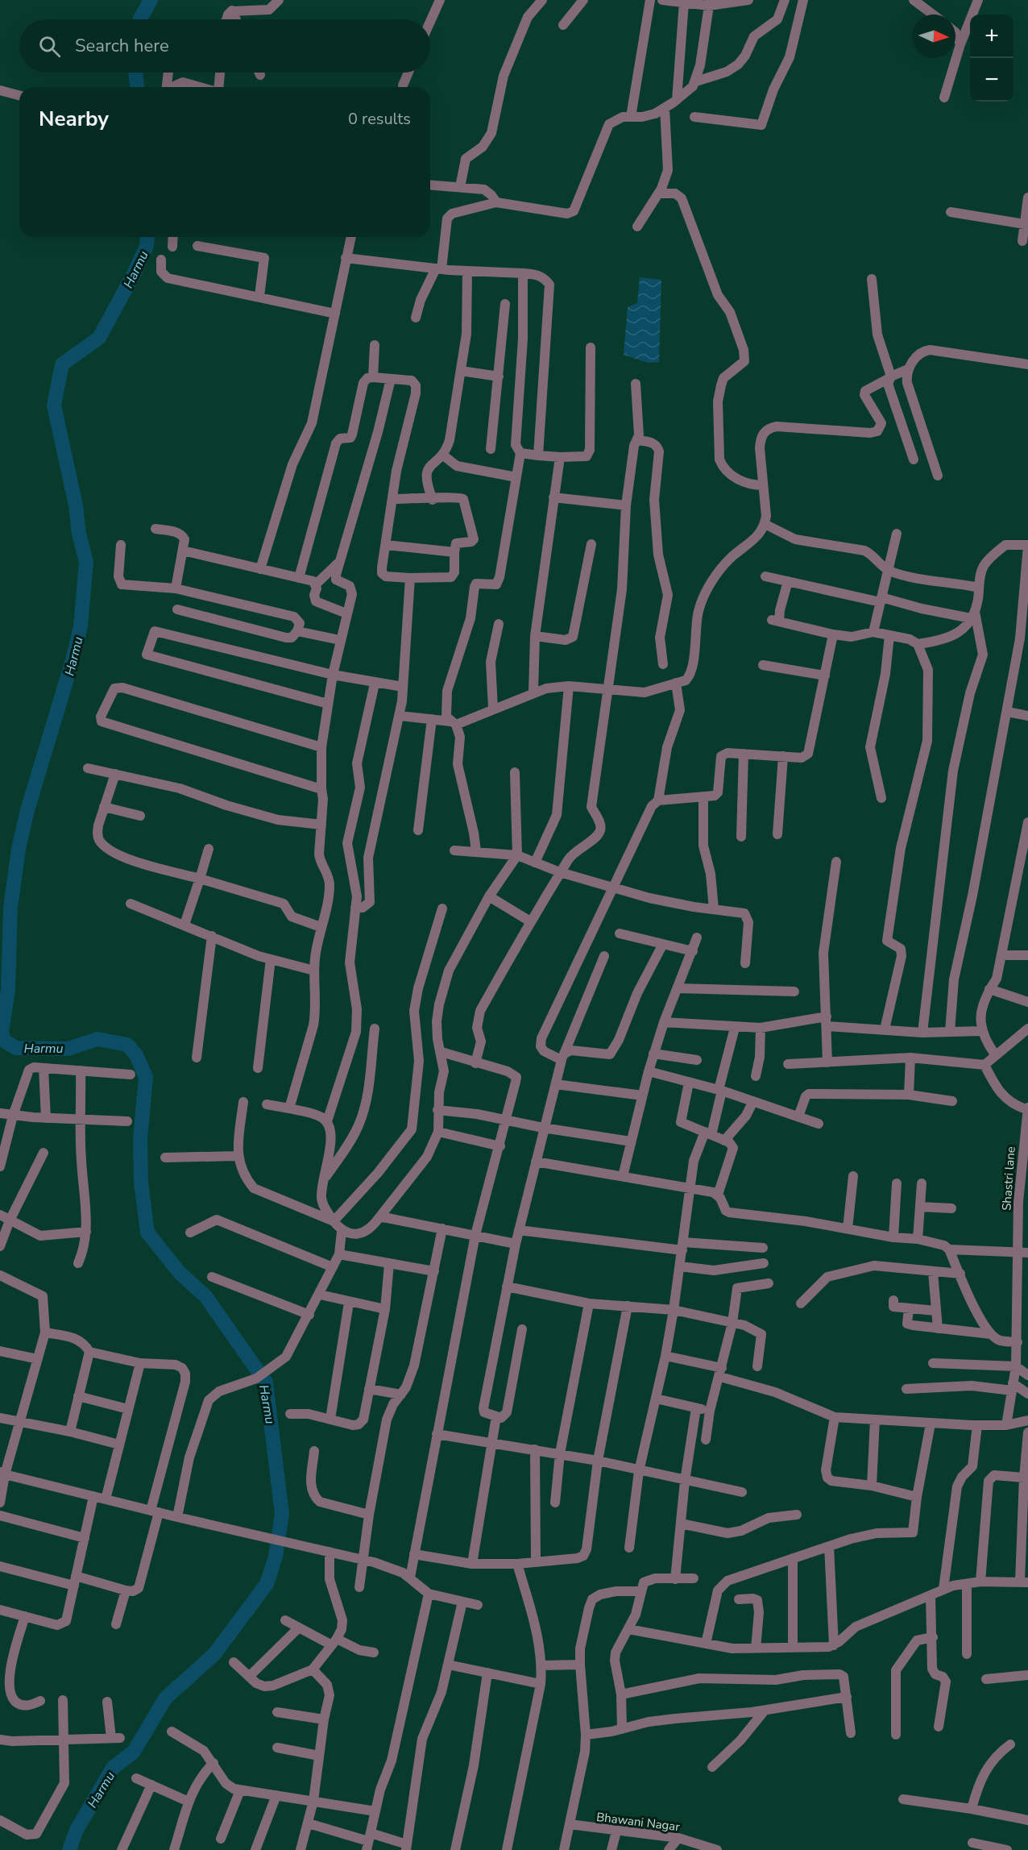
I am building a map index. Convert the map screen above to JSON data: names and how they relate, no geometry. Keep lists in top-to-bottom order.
{
  "streets": {
    "street": ["Shastri lane", "Bhawani Nagar"]
  },
  "water": ["Harmu"],
  "north": "right",
  "page": {
    "map_buttons": ["+", "−"],
    "search": "Search here",
    "heading": ["Nearby", "0 results"]
  }
}
